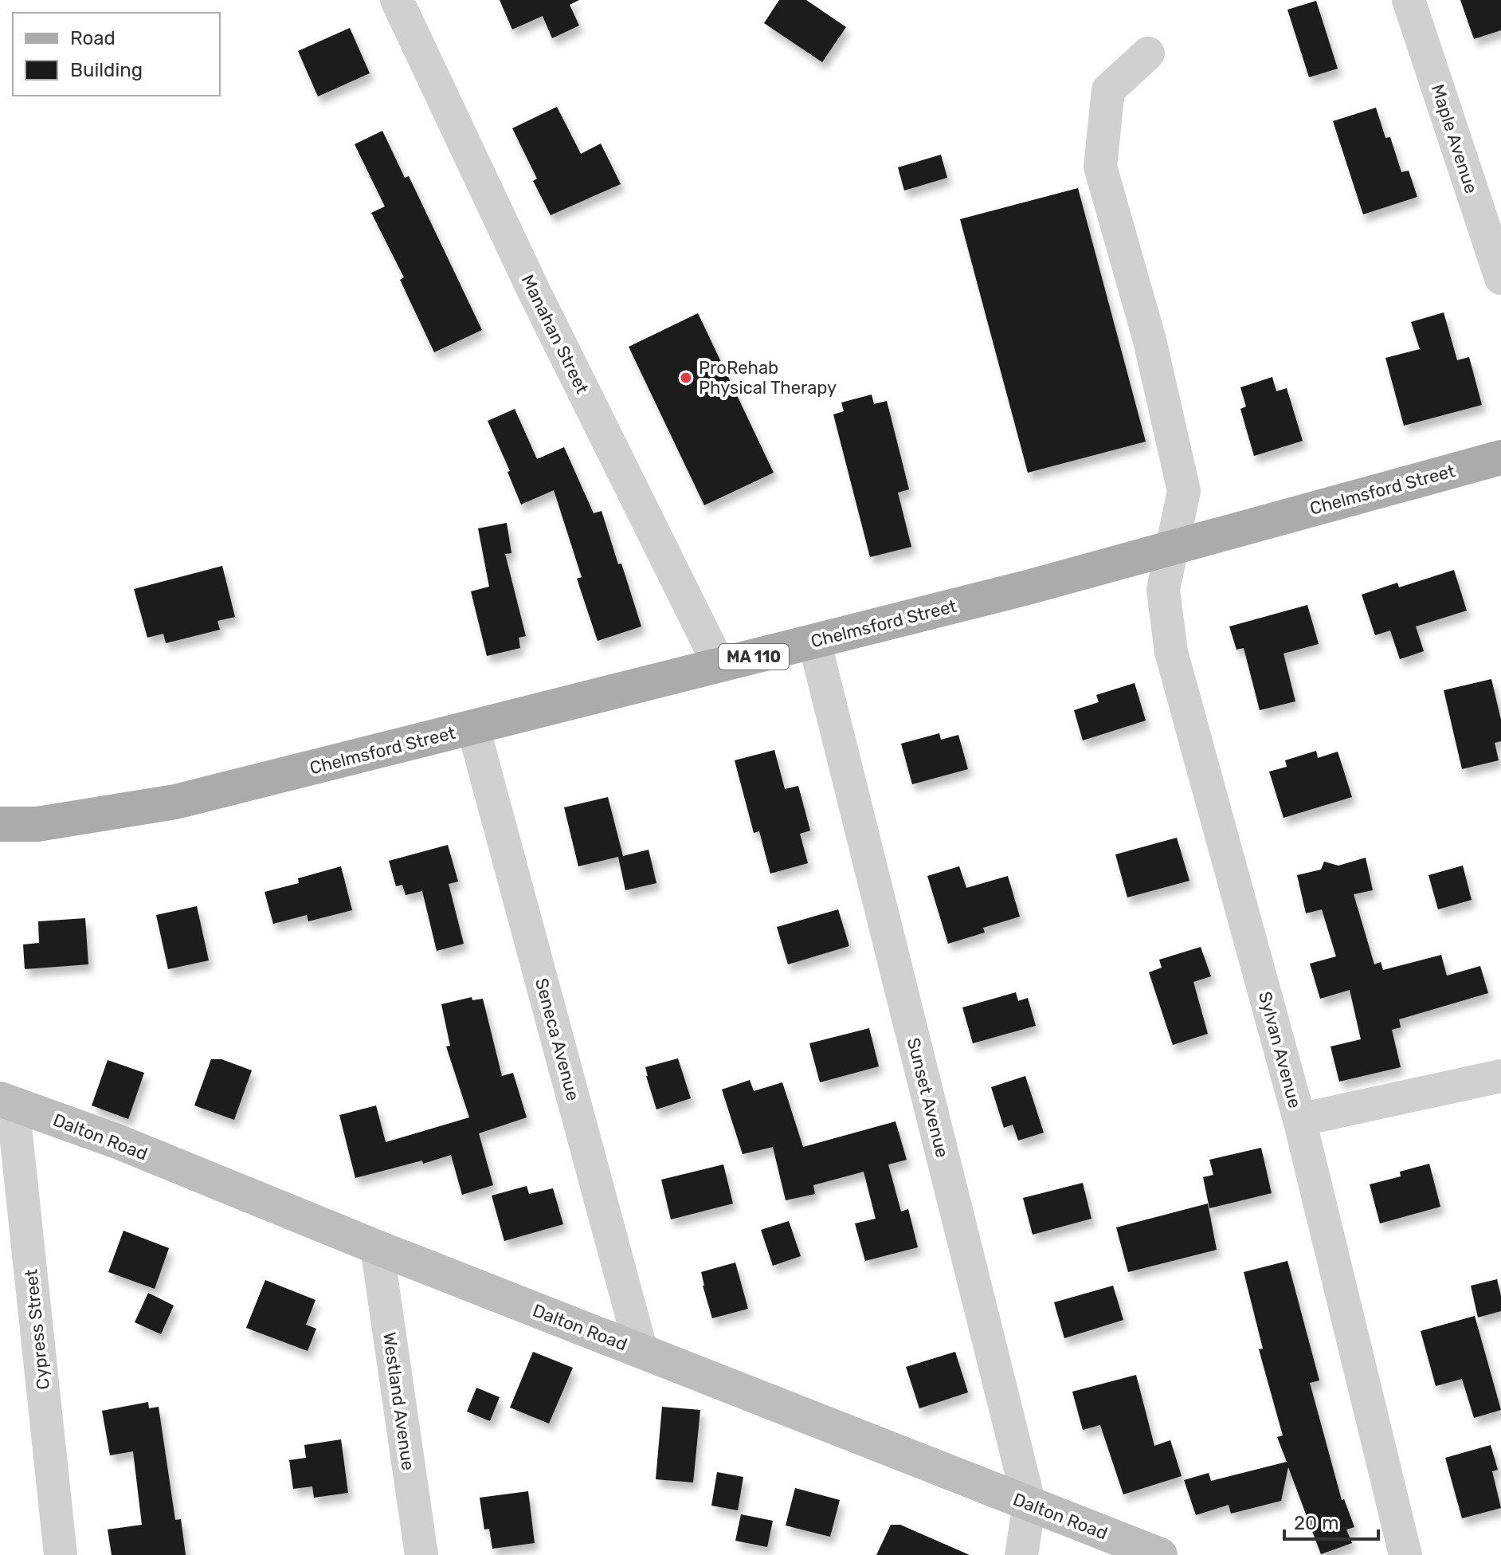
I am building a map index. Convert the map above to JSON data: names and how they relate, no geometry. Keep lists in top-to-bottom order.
{
  "streets": {
    "main road": ["Chelmsford Street", "MA 110"],
    "street": [
      "Maple Avenue",
      "Manahan Street",
      "Seneca Avenue",
      "Sylvan Avenue",
      "Sunset Avenue",
      "Dalton Road",
      "Cypress Street",
      "Westland Avenue"
    ]
  },
  "crossings": [
    ["Manahan Street", "Chelmsford Street"],
    ["Chelmsford Street", "Seneca Avenue"],
    ["Chelmsford Street", "Sylvan Avenue"],
    ["Chelmsford Street", "Sunset Avenue"],
    ["Seneca Avenue", "Dalton Road"],
    ["Sunset Avenue", "Dalton Road"],
    ["Dalton Road", "Cypress Street"],
    ["Dalton Road", "Westland Avenue"]
  ],
  "places": ["ProRehab Physical Therapy"],
  "legend": ["Road", "Building"],
  "scale_bar": "20 m"
}
